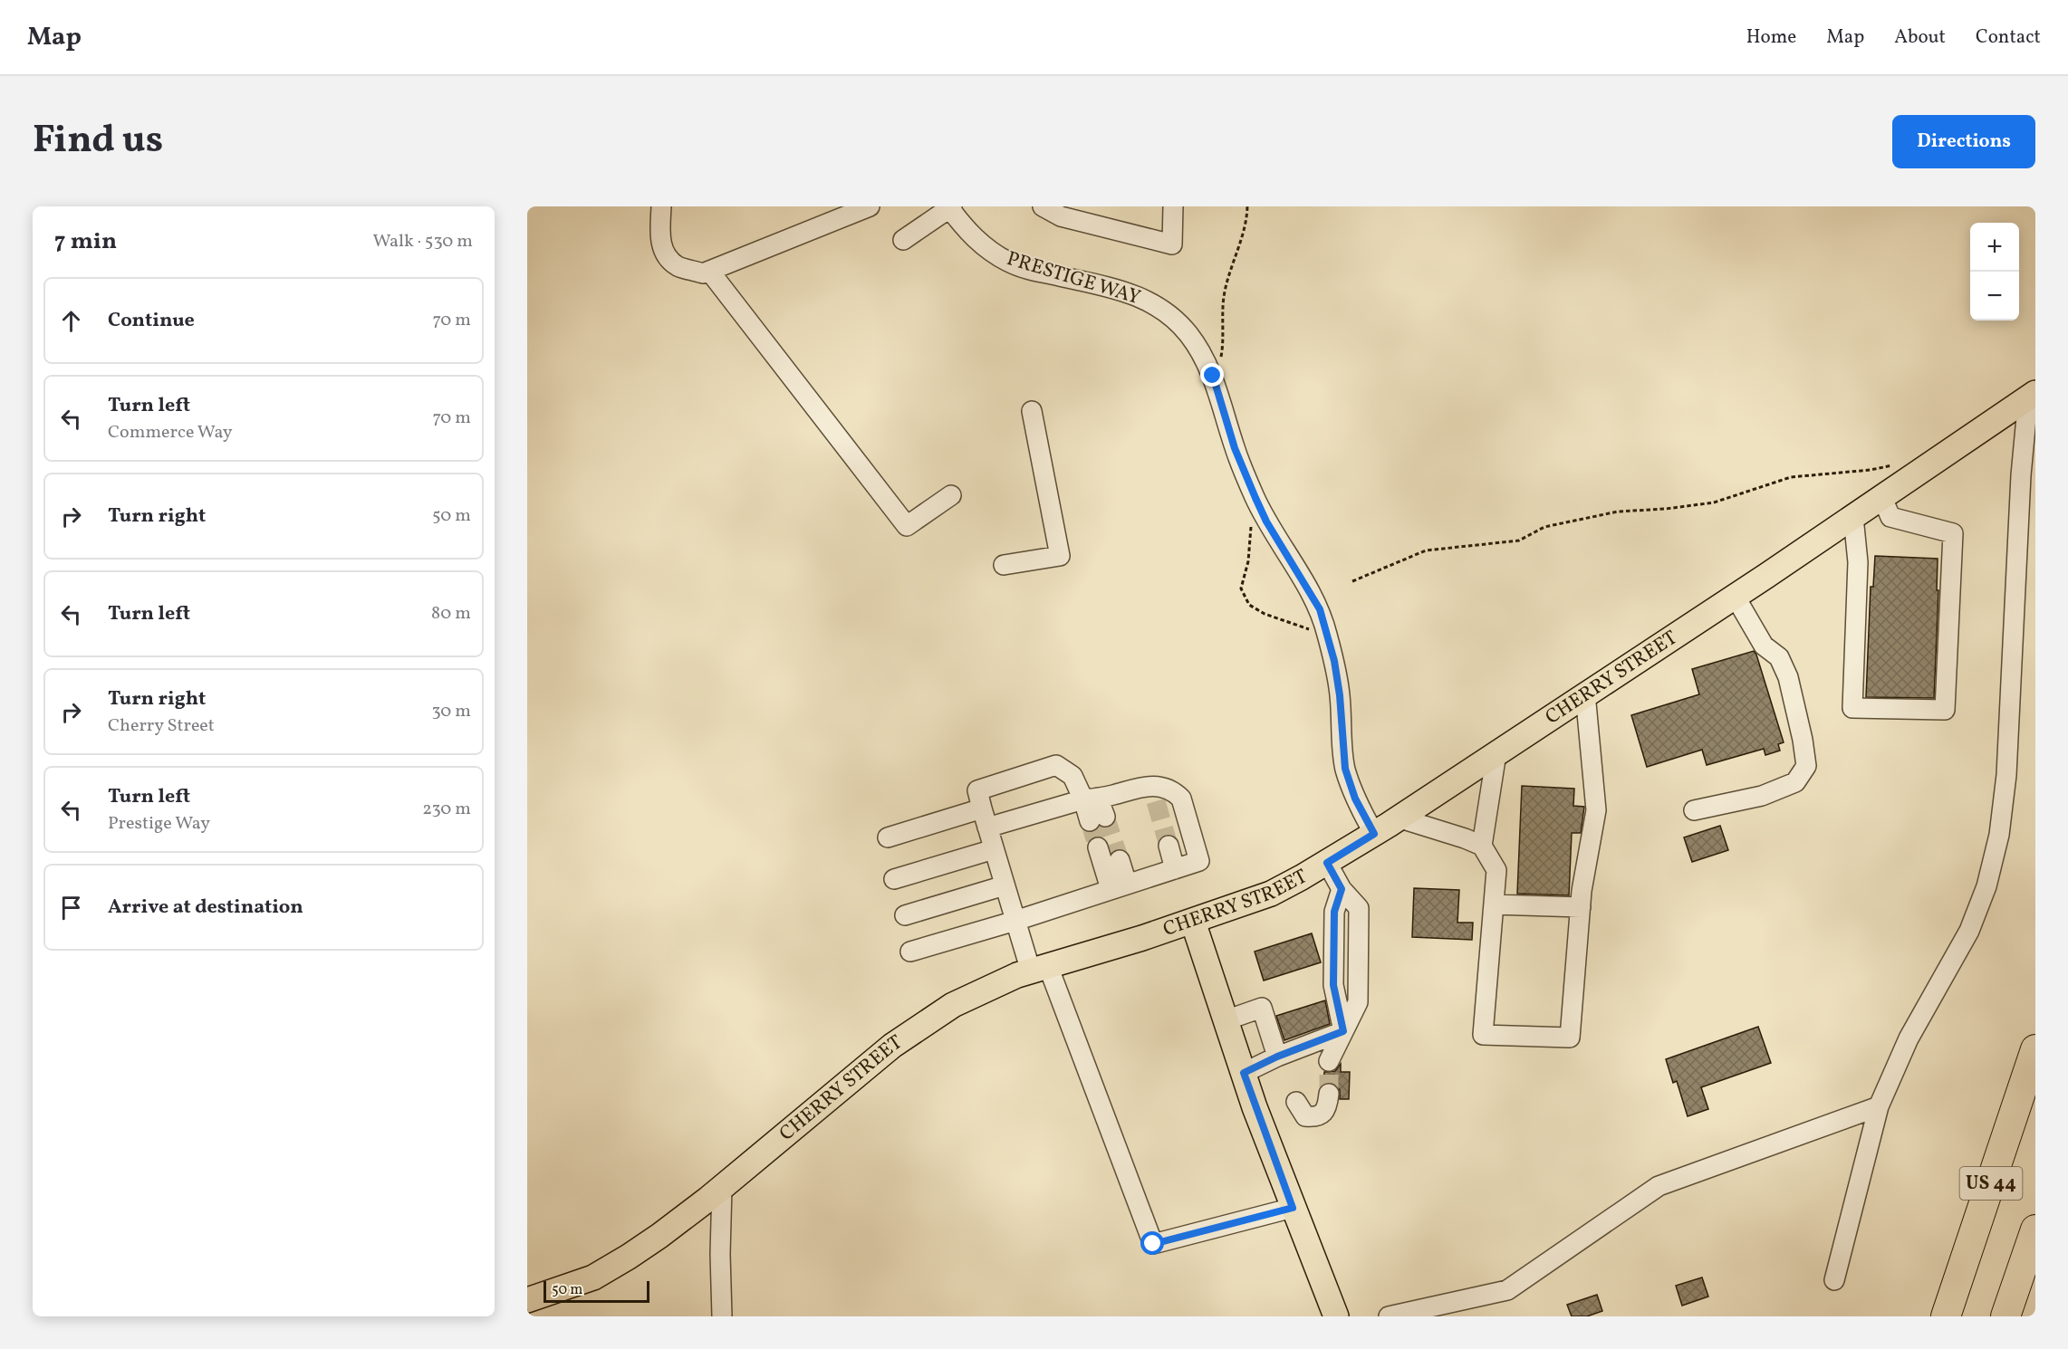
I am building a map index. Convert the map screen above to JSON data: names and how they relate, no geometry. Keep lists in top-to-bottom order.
{
  "streets": {
    "highway": ["US 44"],
    "main road": ["CHERRY STREET"],
    "street": ["PRESTIGE WAY"]
  },
  "crossings": [
    ["PRESTIGE WAY", "CHERRY STREET"]
  ],
  "scale_bar": "50 m",
  "page": {
    "header": "Map",
    "nav": [
      "Home",
      "Map",
      "About",
      "Contact"
    ],
    "title": "Find us",
    "buttons": "Directions",
    "heading": ["7 min", "Walk · 530 m"],
    "map_buttons": ["+", "−"],
    "list": [
      ["Continue", "70 m"],
      ["Turn left", "Commerce Way", "70 m"],
      ["Turn right", "50 m"],
      ["Turn left", "80 m"],
      ["Turn right", "Cherry Street", "30 m"],
      ["Turn left", "Prestige Way", "230 m"],
      "Arrive at destination"
    ],
    "scale": "50 m"
  }
}
